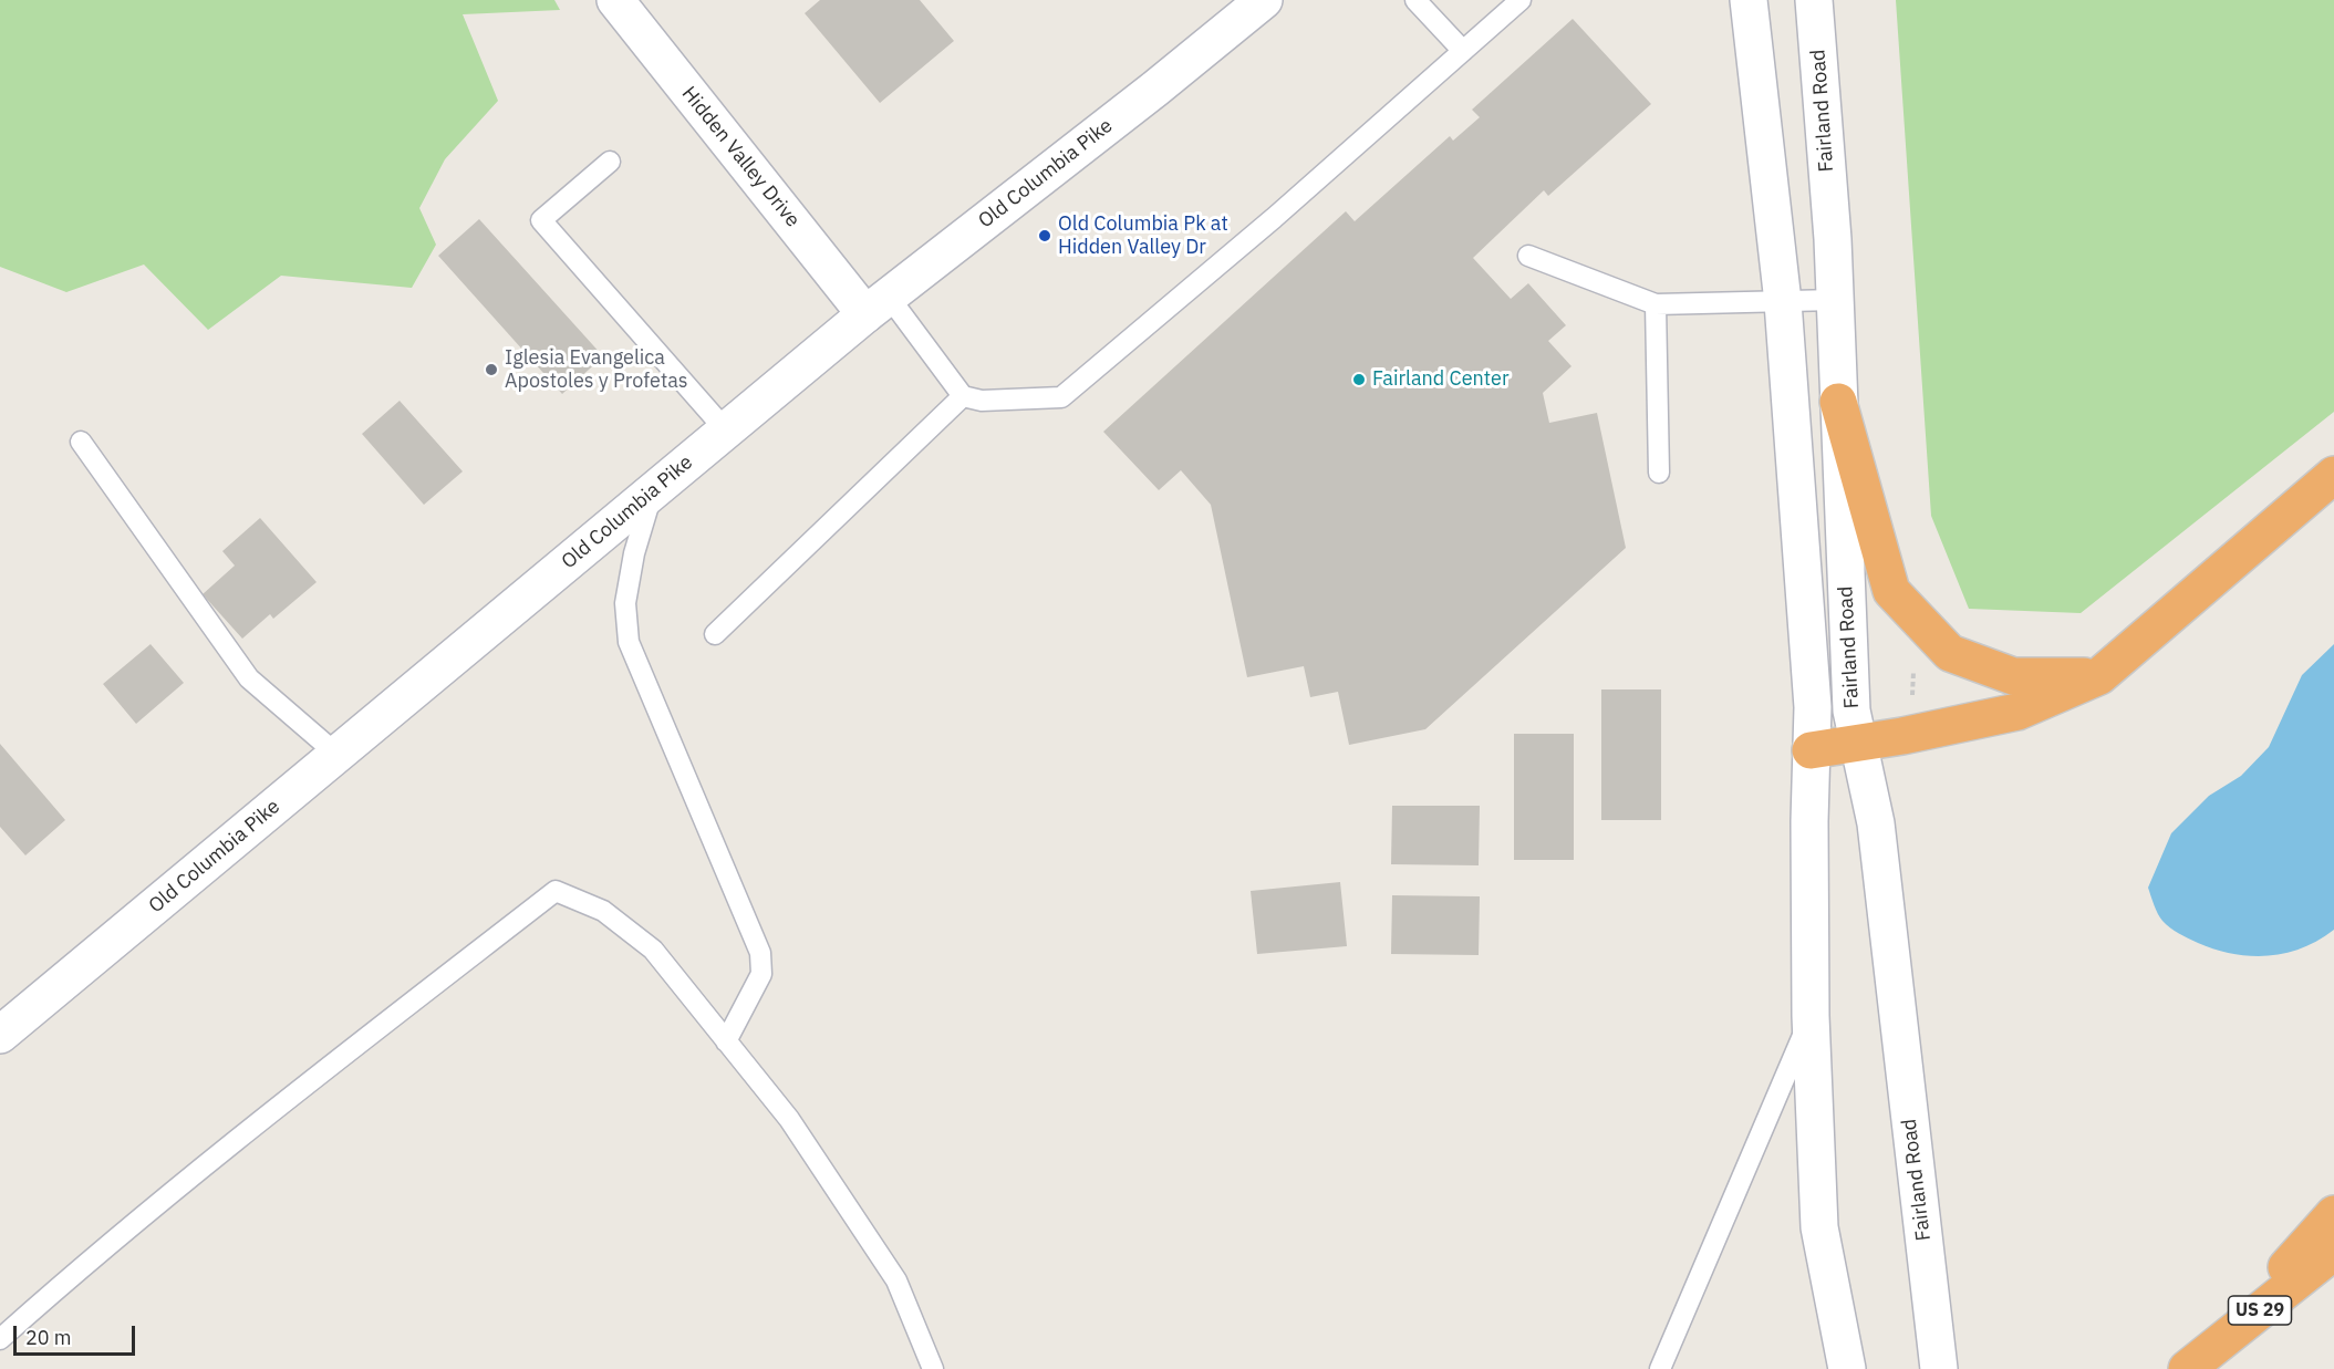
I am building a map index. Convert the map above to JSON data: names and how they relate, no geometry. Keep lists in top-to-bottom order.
{
  "streets": {
    "highway": ["US 29"],
    "main road": ["Fairland Road", "Hidden Valley Drive", "Old Columbia Pike"]
  },
  "crossings": [
    ["Hidden Valley Drive", "Old Columbia Pike"]
  ],
  "places": ["Old Columbia Pk at Hidden Valley Dr", "Iglesia Evangelica Apostoles y Profetas", "Fairland Center"],
  "scale_bar": "20 m"
}
